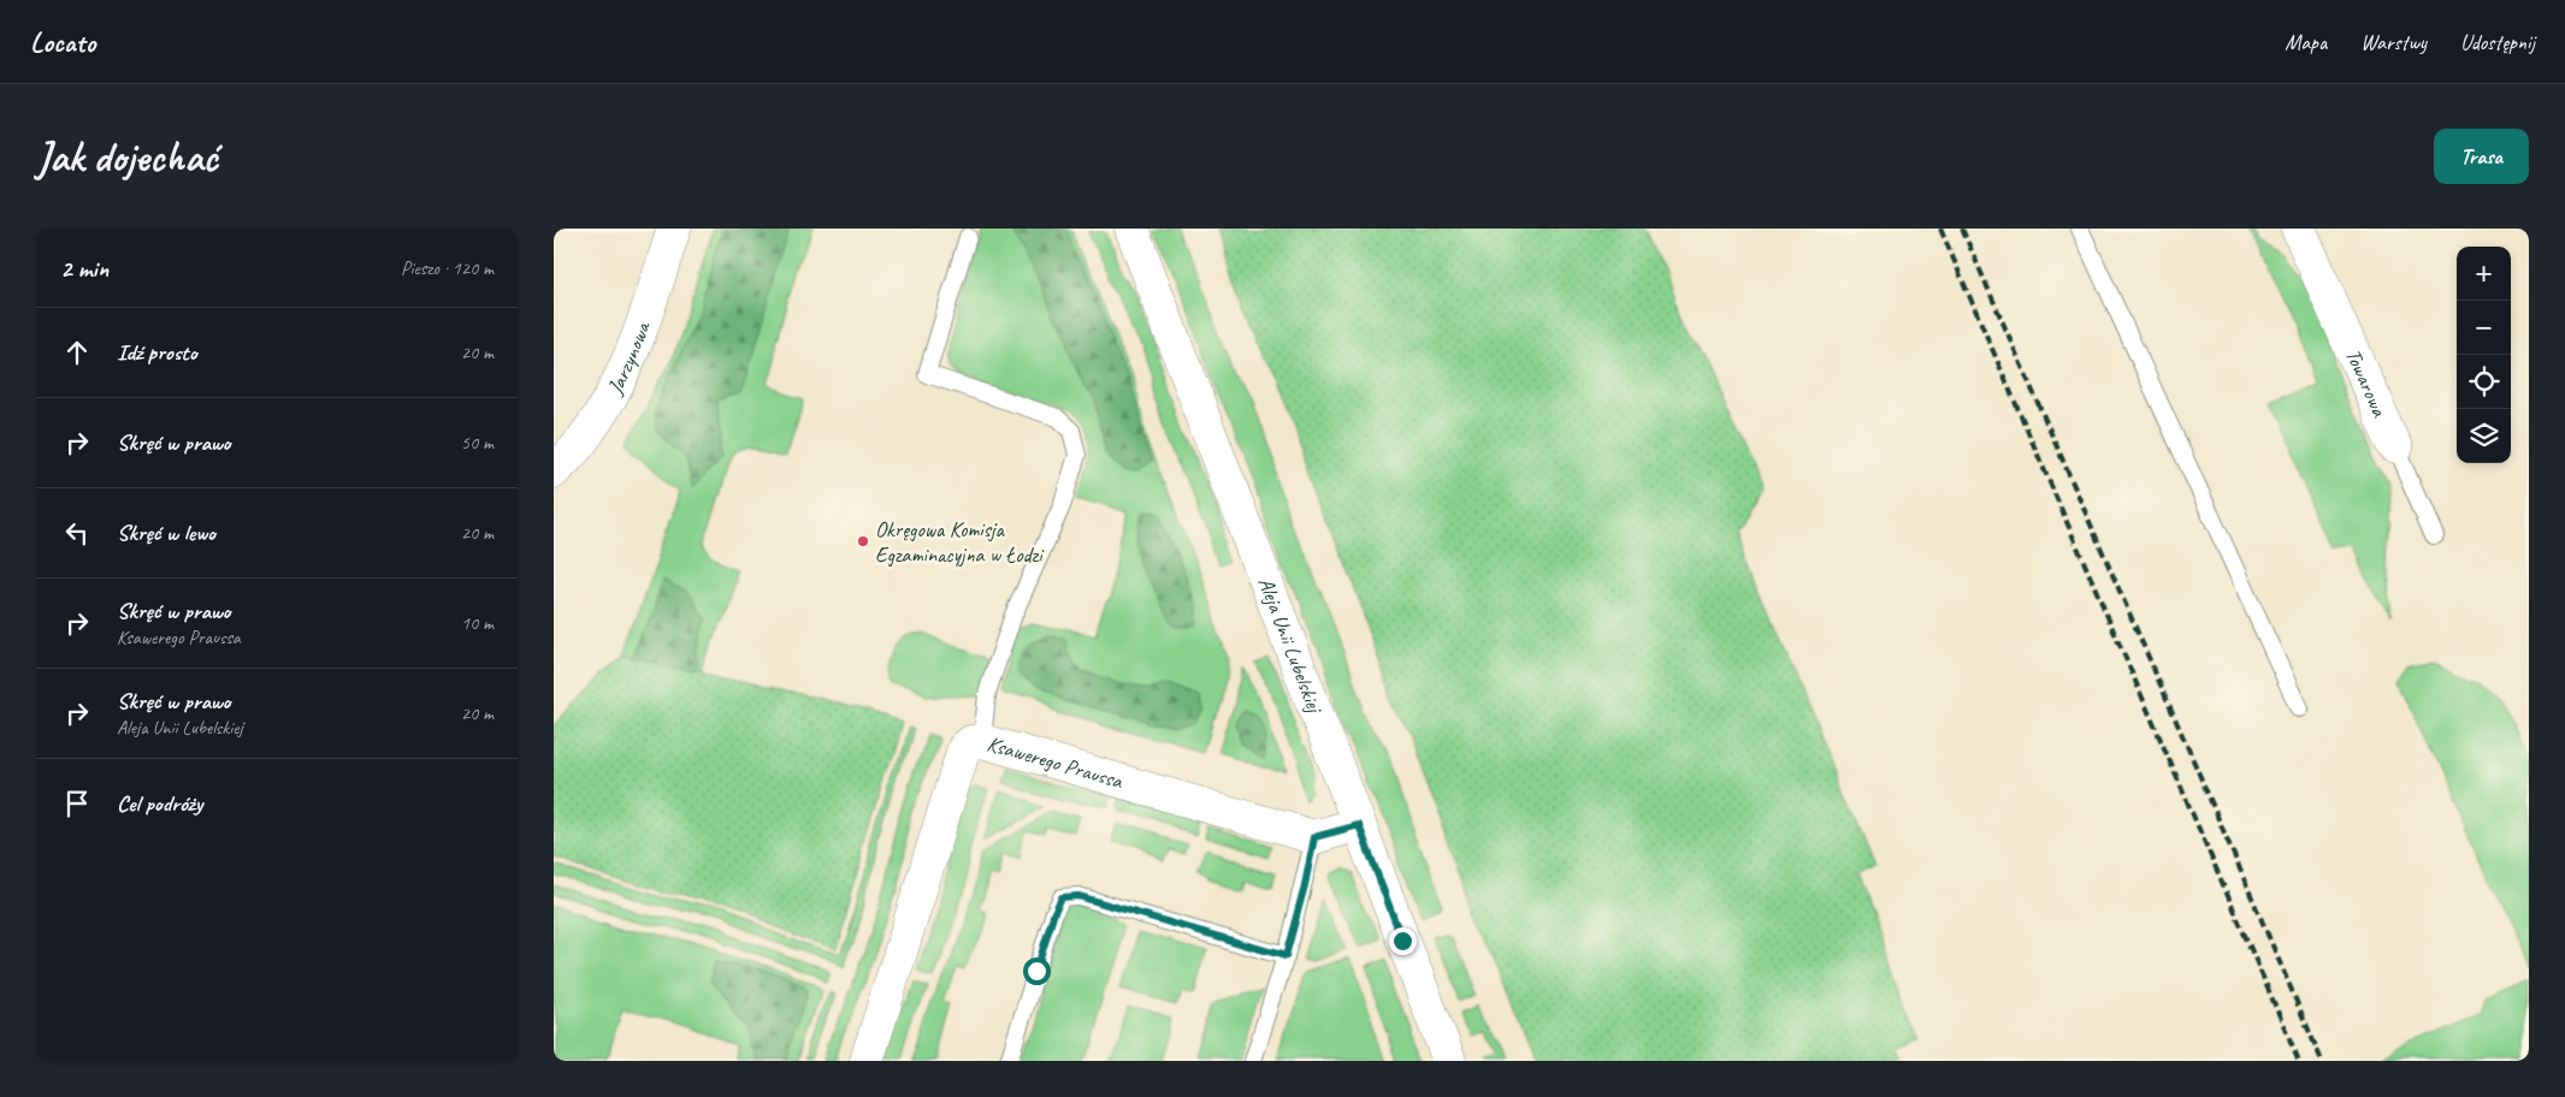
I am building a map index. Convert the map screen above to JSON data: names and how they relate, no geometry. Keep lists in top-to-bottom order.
{
  "streets": {
    "street": [
      "Jarzynowa",
      "Towarowa",
      "Aleja Unii Lubelskiej",
      "Ksawerego Praussa"
    ]
  },
  "places": ["Okręgowa Komisja Egzaminacyjna w Łodzi"],
  "page": {
    "header": "Locato",
    "nav": ["Mapa", "Warstwy", "Udostępnij"],
    "buttons": "Trasa",
    "title": "Jak dojechać",
    "heading": ["2 min", "Pieszo · 120 m"],
    "map_buttons": ["+", "−"],
    "list": [
      ["Idź prosto", "20 m"],
      ["Skręć w prawo", "50 m"],
      ["Skręć w lewo", "20 m"],
      ["Skręć w prawo", "Ksawerego Praussa", "10 m"],
      ["Skręć w prawo", "Aleja Unii Lubelskiej", "20 m"],
      "Cel podróży"
    ]
  }
}
